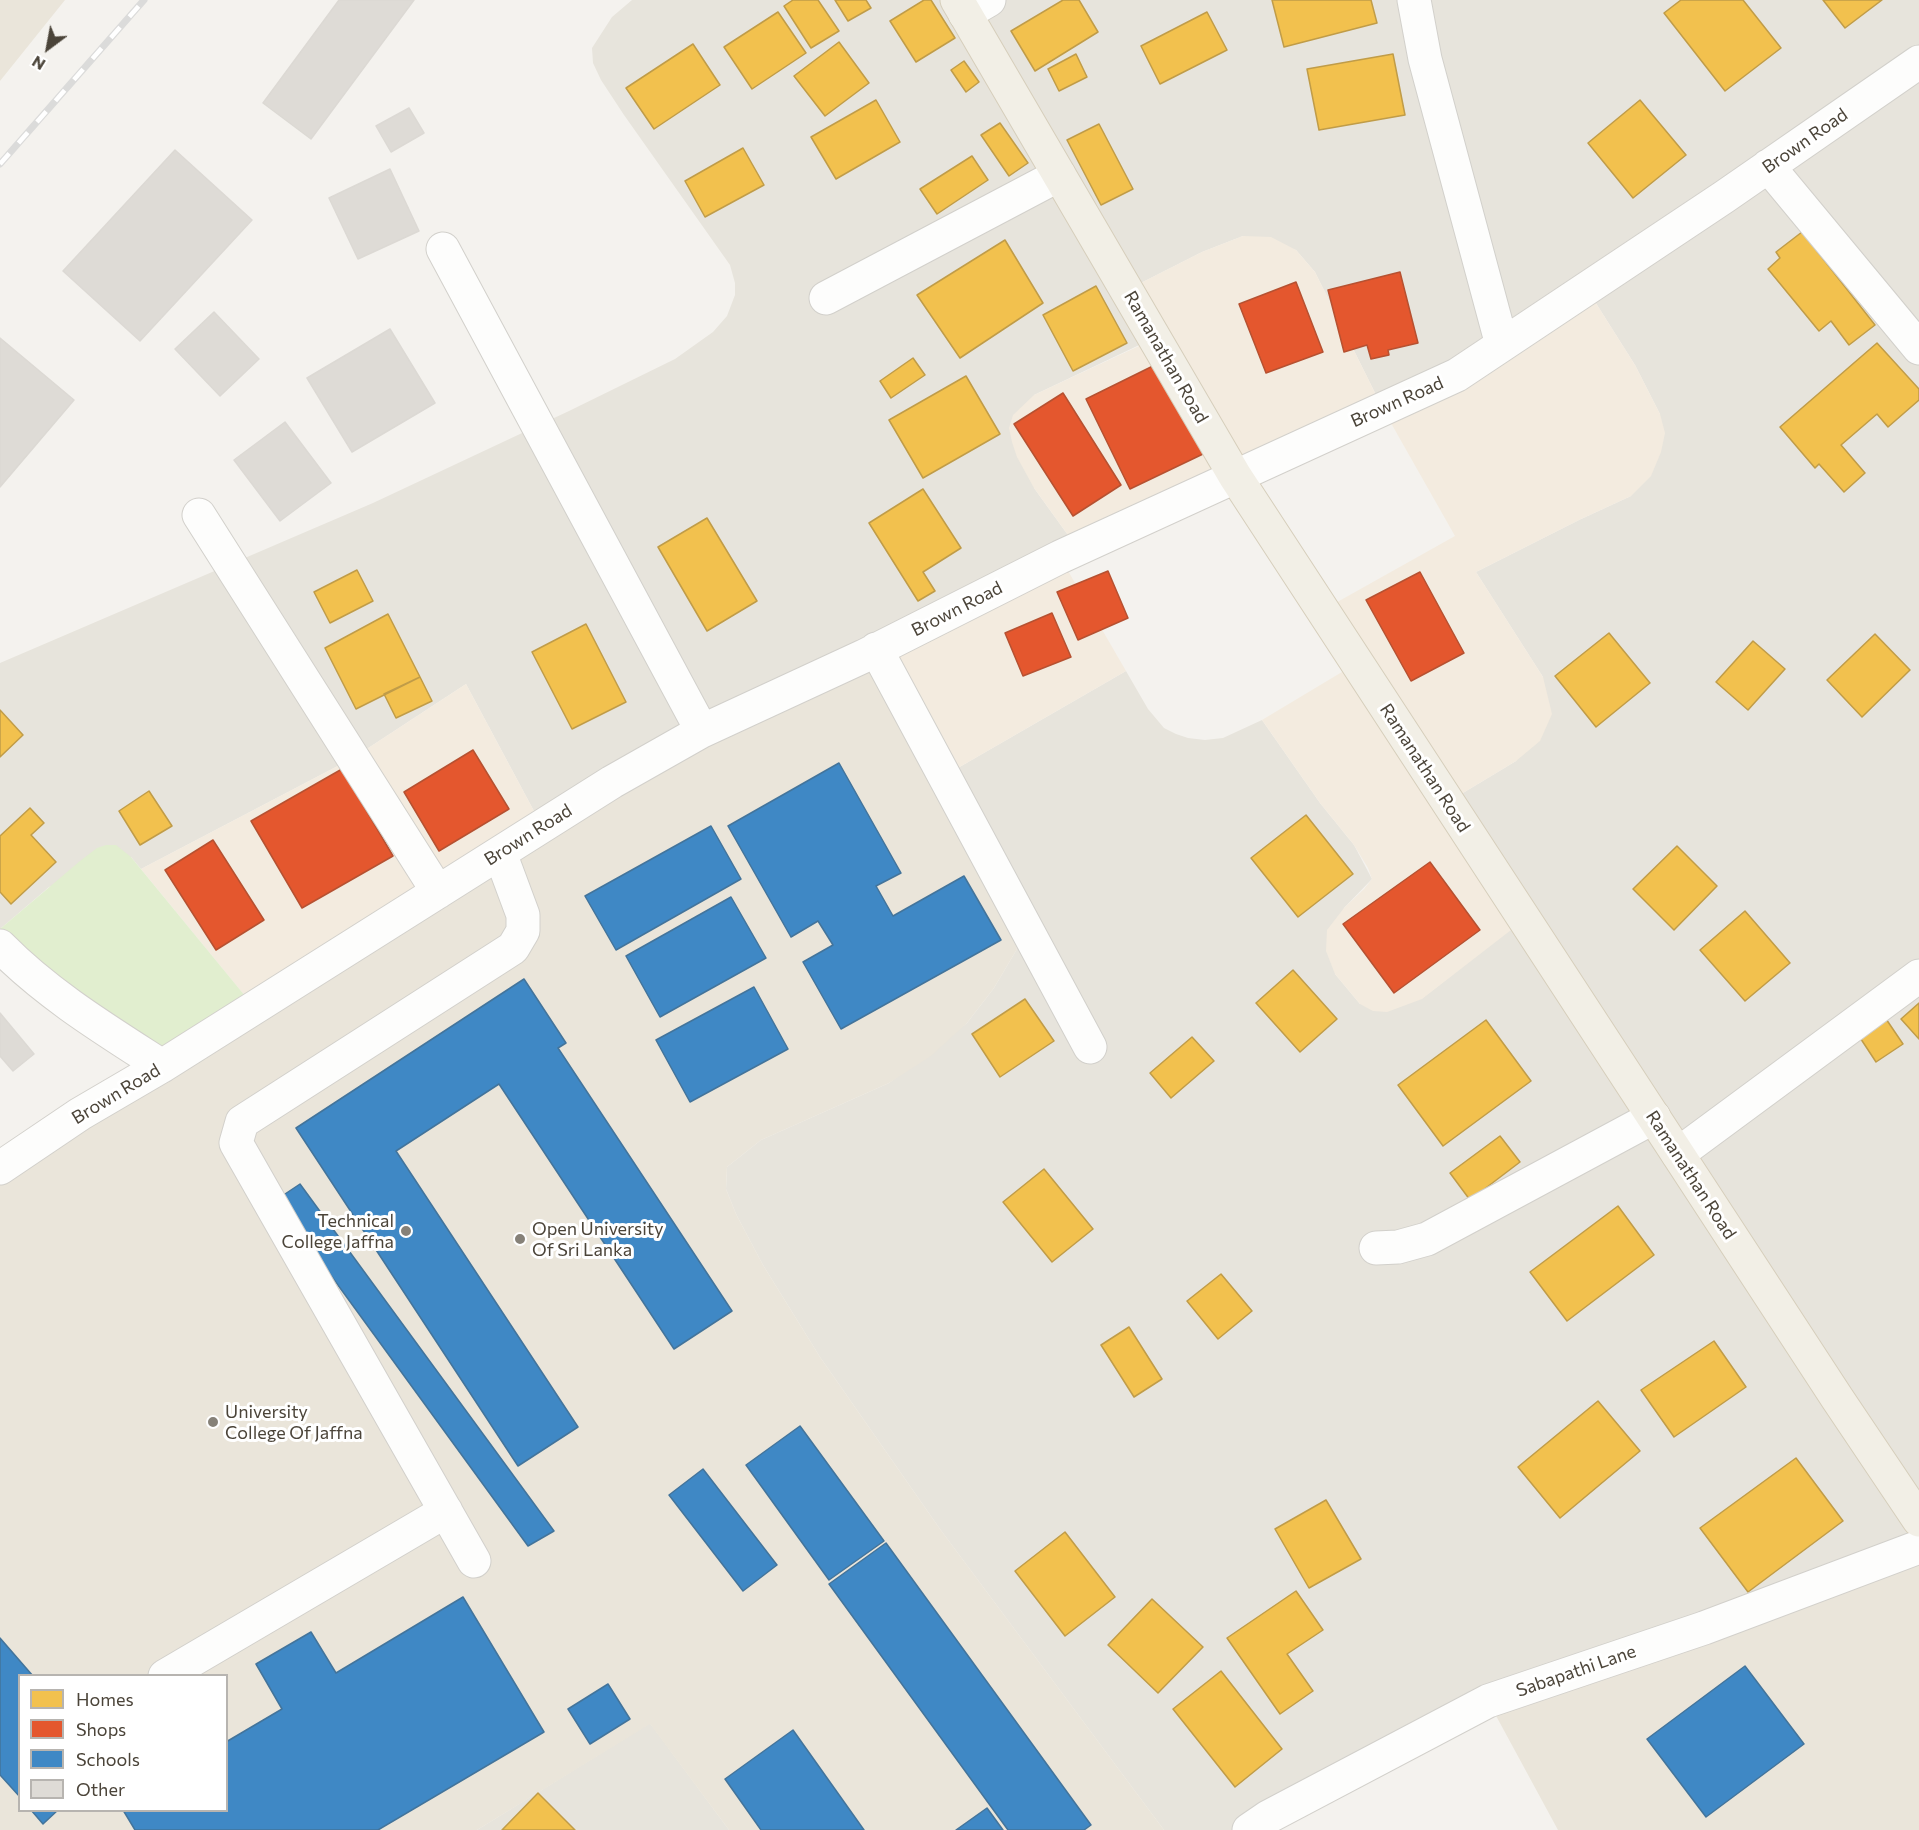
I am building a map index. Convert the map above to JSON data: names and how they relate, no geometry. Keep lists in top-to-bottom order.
{
  "streets": {
    "main road": ["Ramanathan Road"],
    "street": ["Brown Road", "Sabapathi Lane"]
  },
  "crossings": [
    ["Brown Road", "Ramanathan Road"]
  ],
  "places": ["Technical College Jaffna", "Open University Of Sri Lanka", "University College Of Jaffna"],
  "legend": [
    "Homes",
    "Shops",
    "Schools",
    "Other"
  ],
  "north": "bottom left"
}
